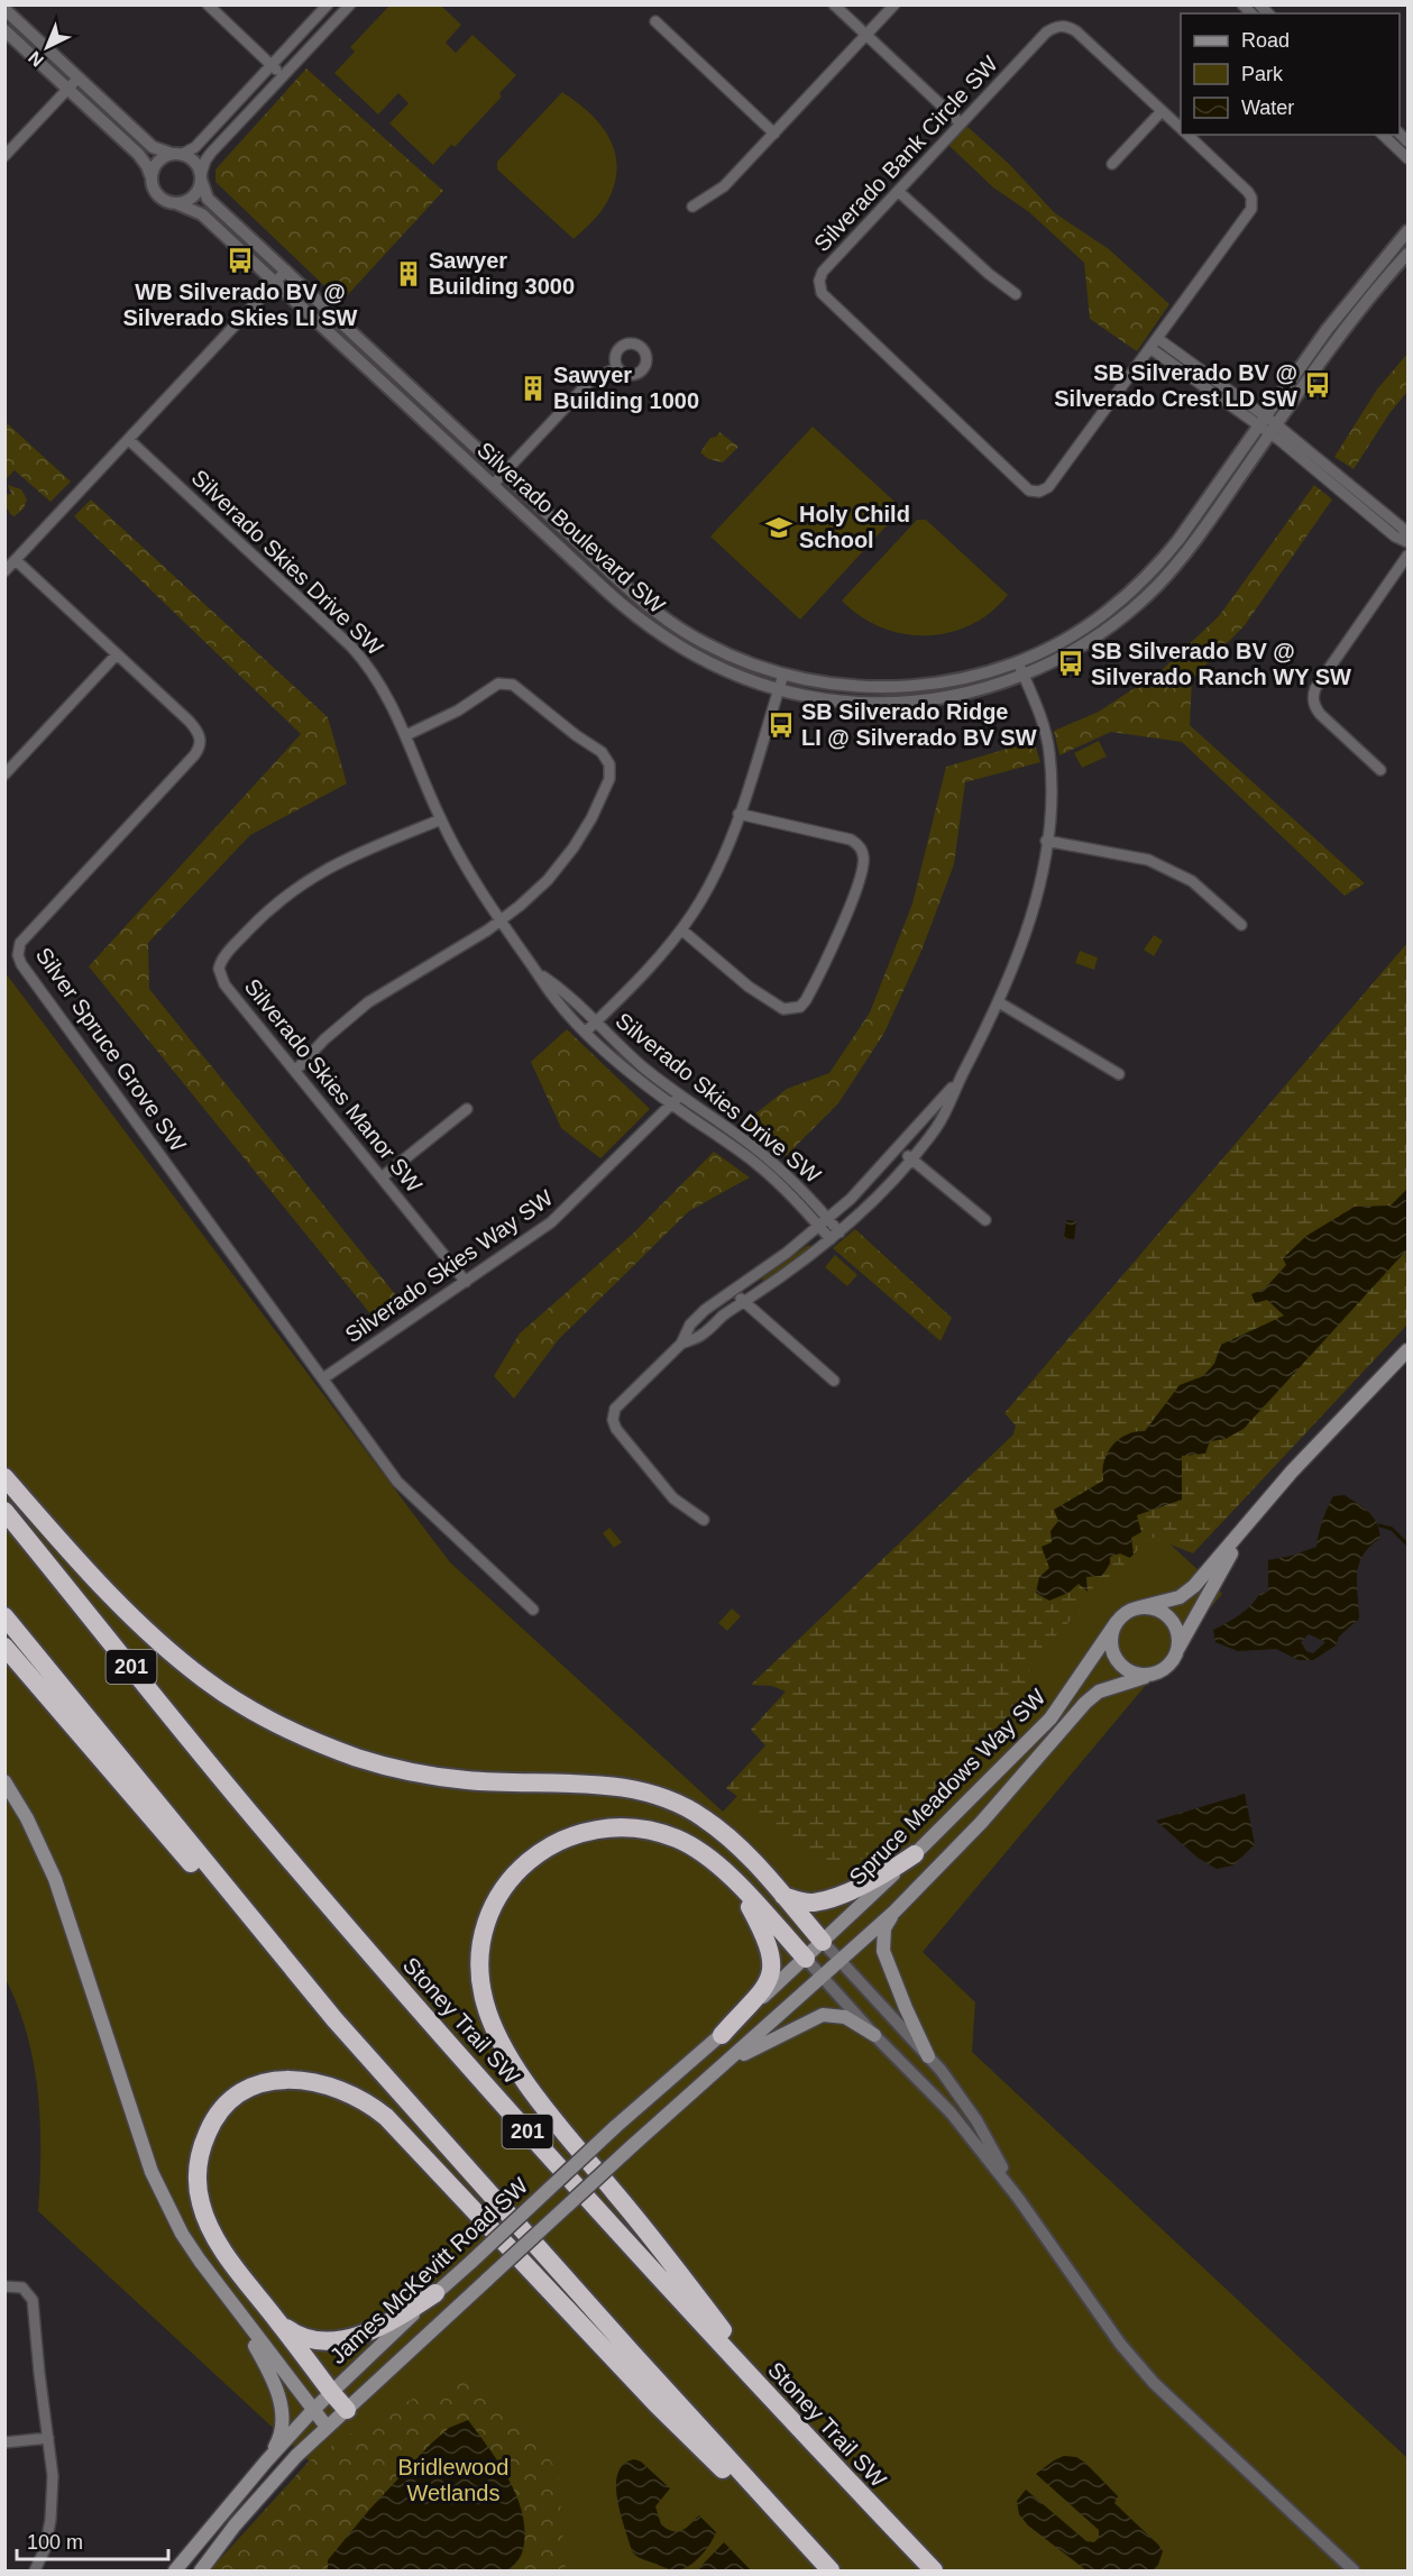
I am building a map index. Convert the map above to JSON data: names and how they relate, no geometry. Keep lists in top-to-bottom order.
{
  "streets": {
    "highway": ["201", "Stoney Trail SW"],
    "main road": ["Spruce Meadows Way SW", "James McKevitt Road SW"],
    "street": [
      "Silverado Bank Circle SW",
      "Silverado Boulevard SW",
      "Silverado Skies Drive SW",
      "Silver Spruce Grove SW",
      "Silverado Skies Manor SW",
      "Silverado Skies Way SW"
    ]
  },
  "crossings": [
    ["Silverado Skies Drive SW", "Silverado Skies Manor SW"],
    ["Silverado Skies Drive SW", "Silverado Skies Way SW"],
    ["Silver Spruce Grove SW", "Silverado Skies Way SW"],
    ["Silverado Skies Manor SW", "Silverado Skies Way SW"],
    ["Spruce Meadows Way SW", "James McKevitt Road SW"]
  ],
  "parks": ["Bridlewood Wetlands"],
  "places": {
    "bus stop": [
      "WB Silverado BV @ Silverado Skies LI SW",
      "SB Silverado BV @ Silverado Crest LD SW",
      "SB Silverado BV @ Silverado Ranch WY SW",
      "SB Silverado Ridge LI @ Silverado BV SW"
    ],
    "building": ["Sawyer Building 3000", "Sawyer Building 1000"],
    "school or university": ["Holy Child School"]
  },
  "legend": ["Road", "Park", "Water"],
  "scale_bar": "100 m",
  "north": "bottom left"
}
